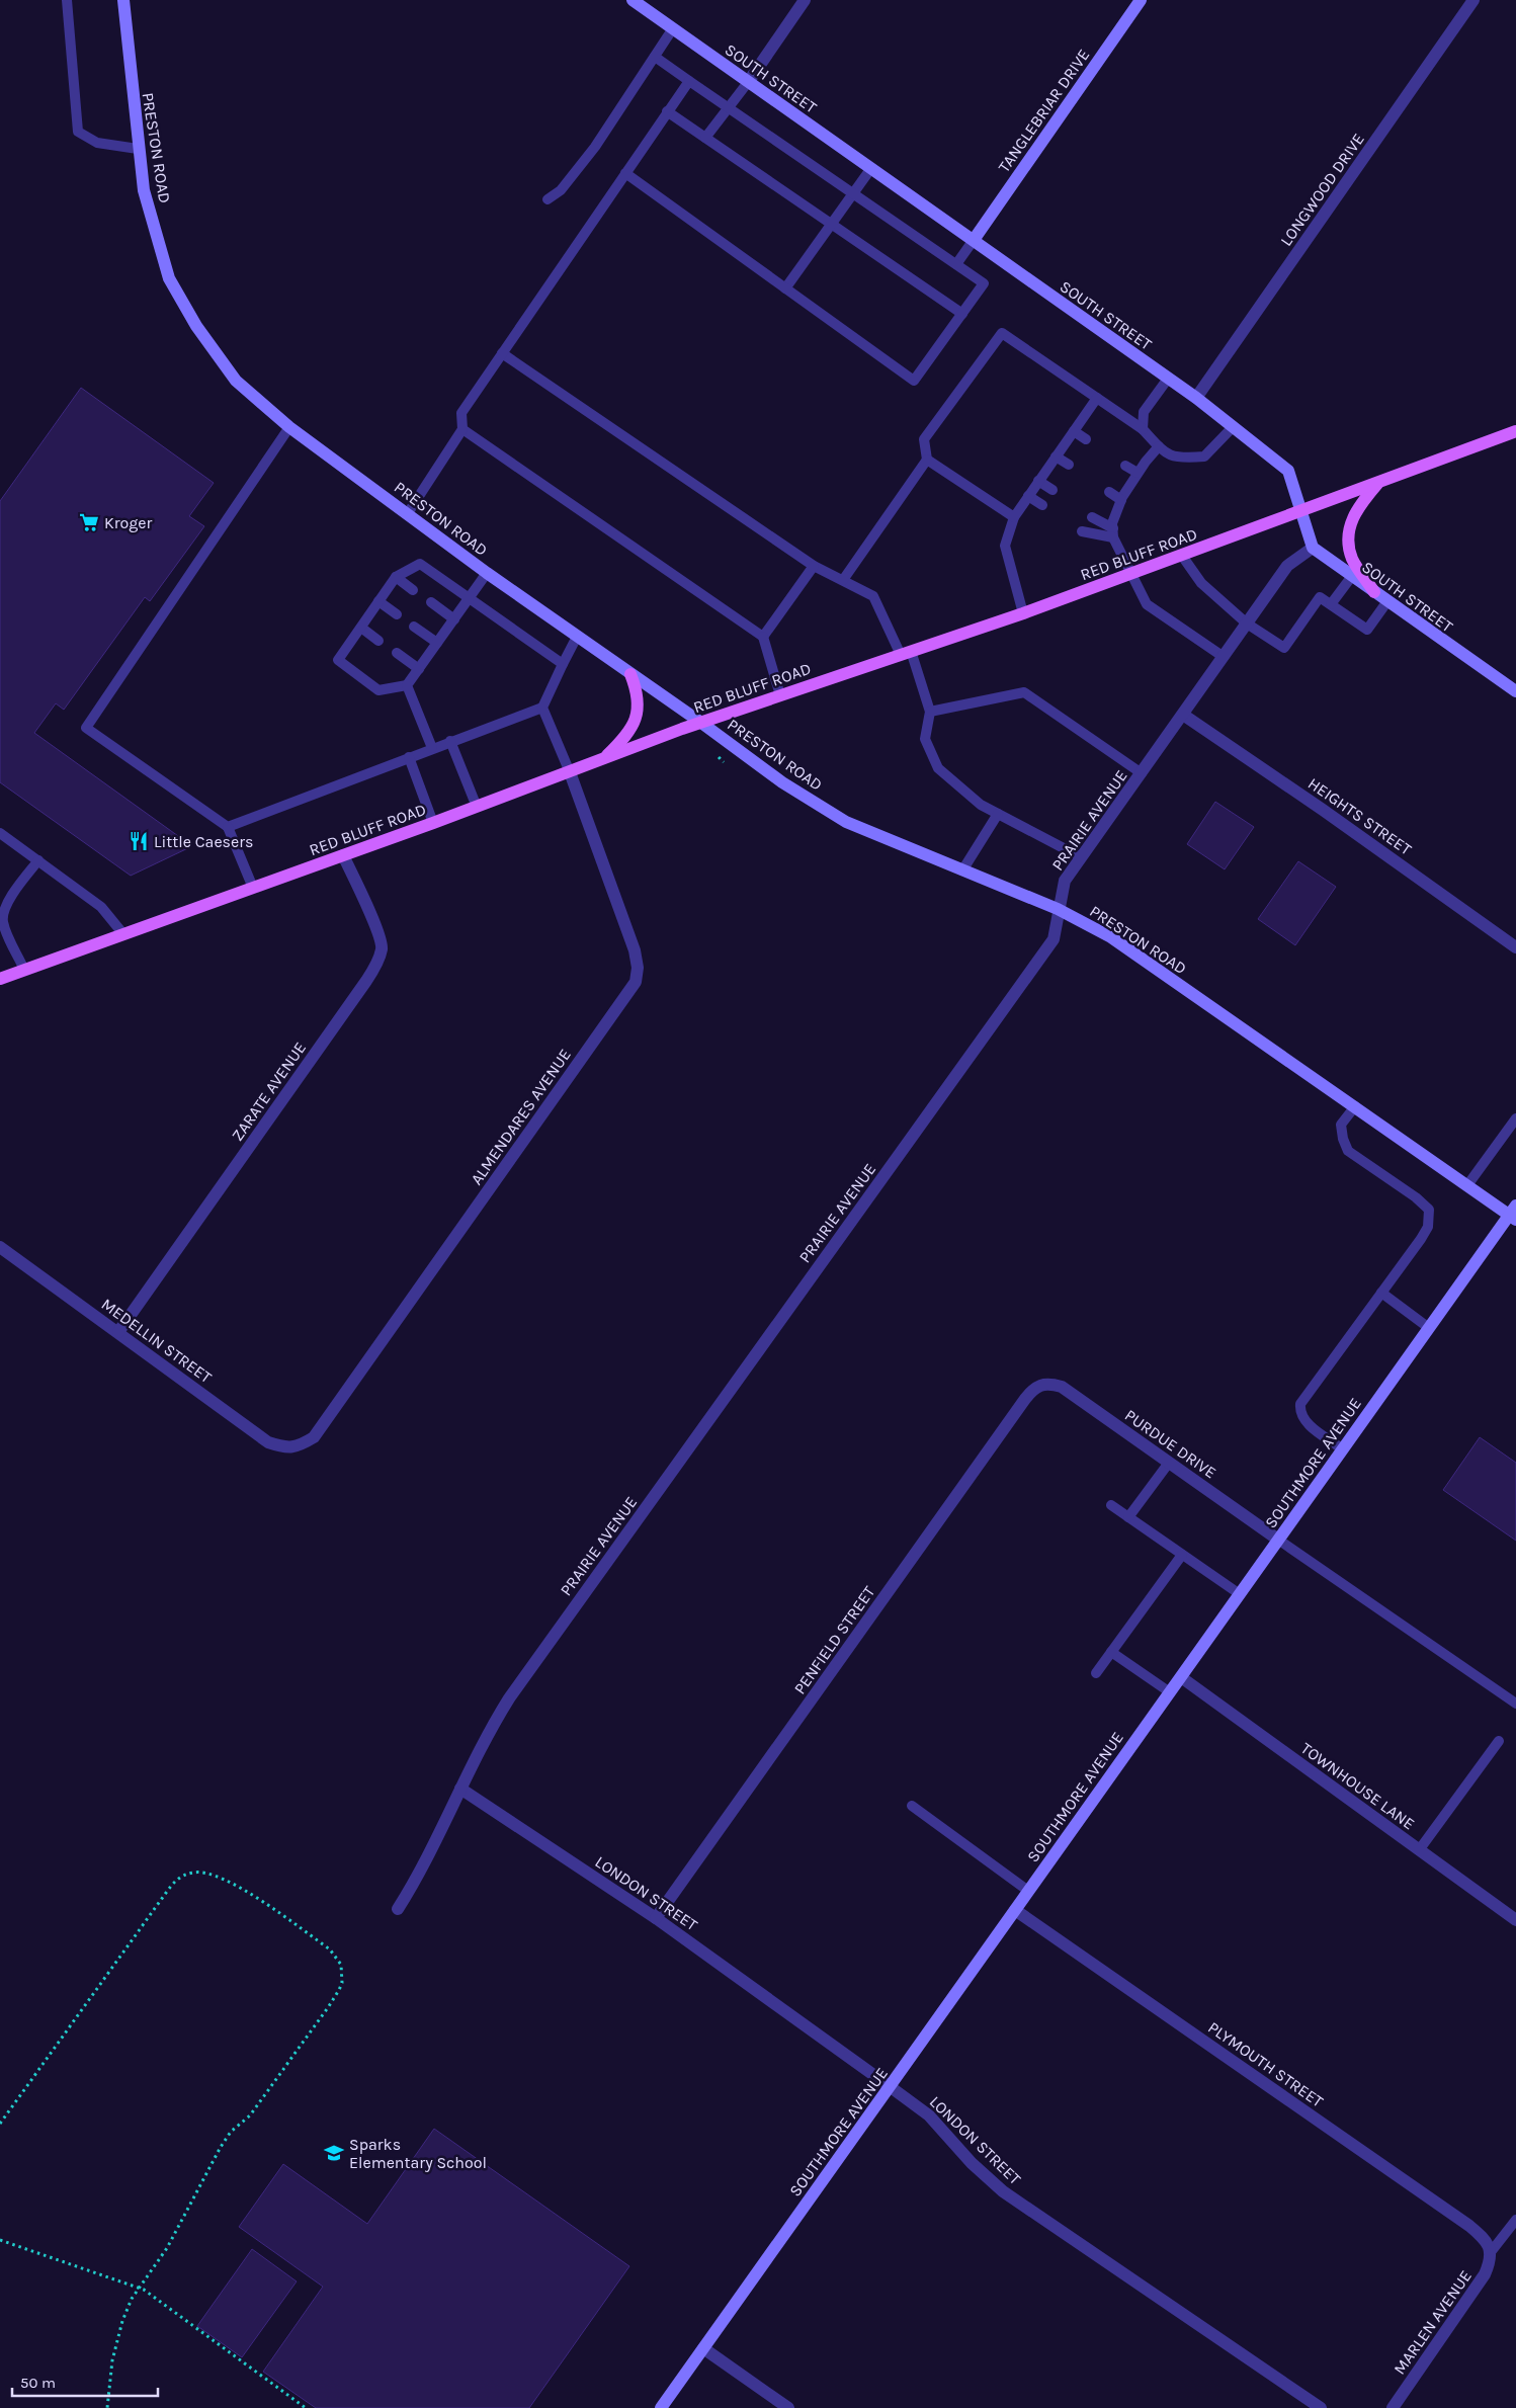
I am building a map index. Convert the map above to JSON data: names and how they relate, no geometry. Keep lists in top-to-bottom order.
{
  "streets": {
    "main road": [
      "SOUTH STREET",
      "TANGLEBRIAR DRIVE",
      "PRESTON ROAD",
      "RED BLUFF ROAD",
      "SOUTHMORE AVENUE"
    ],
    "street": [
      "LONGWOOD DRIVE",
      "HEIGHTS STREET",
      "PRAIRIE AVENUE",
      "ZARATE AVENUE",
      "ALMENDARES AVENUE",
      "MEDELLIN STREET",
      "PURDUE DRIVE",
      "PENFIELD STREET",
      "TOWNHOUSE LANE",
      "LONDON STREET",
      "PLYMOUTH STREET",
      "MARLEN AVENUE"
    ]
  },
  "crossings": [
    ["SOUTH STREET", "TANGLEBRIAR DRIVE"],
    ["SOUTH STREET", "LONGWOOD DRIVE"],
    ["SOUTH STREET", "RED BLUFF ROAD"],
    ["SOUTH STREET", "PRAIRIE AVENUE"],
    ["PRESTON ROAD", "RED BLUFF ROAD"],
    ["PRESTON ROAD", "PRAIRIE AVENUE"],
    ["PRESTON ROAD", "SOUTHMORE AVENUE"],
    ["RED BLUFF ROAD", "ZARATE AVENUE"],
    ["RED BLUFF ROAD", "ALMENDARES AVENUE"],
    ["HEIGHTS STREET", "PRAIRIE AVENUE"],
    ["PRAIRIE AVENUE", "LONDON STREET"],
    ["ZARATE AVENUE", "MEDELLIN STREET"],
    ["ALMENDARES AVENUE", "MEDELLIN STREET"],
    ["PURDUE DRIVE", "SOUTHMORE AVENUE"],
    ["PURDUE DRIVE", "PENFIELD STREET"],
    ["SOUTHMORE AVENUE", "TOWNHOUSE LANE"],
    ["SOUTHMORE AVENUE", "LONDON STREET"],
    ["SOUTHMORE AVENUE", "PLYMOUTH STREET"],
    ["PENFIELD STREET", "LONDON STREET"],
    ["PLYMOUTH STREET", "MARLEN AVENUE"]
  ],
  "places": {
    "supermarket": ["Kroger"],
    "restaurant": ["Little Caesers"],
    "school or university": ["Sparks Elementary School"]
  },
  "scale_bar": "50 m"
}
